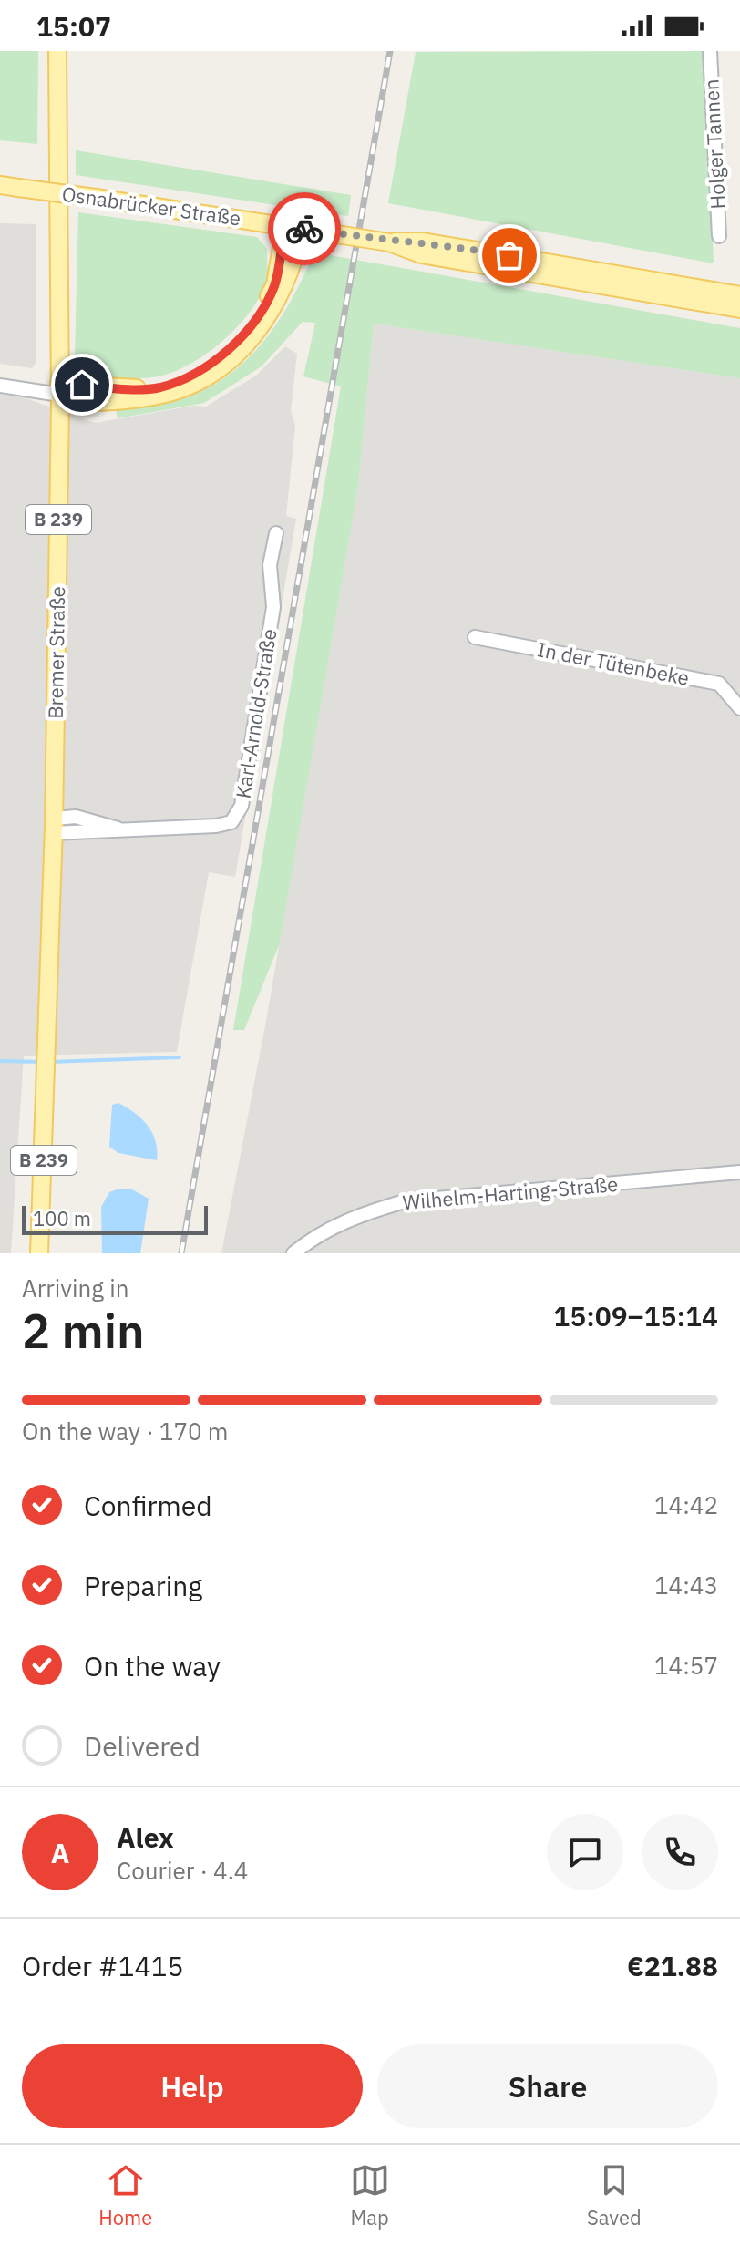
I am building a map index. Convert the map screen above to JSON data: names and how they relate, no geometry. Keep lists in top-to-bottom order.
{
  "streets": {
    "main road": ["Osnabrücker Straße", "B 239", "Bremer Straße"],
    "street": [
      "Holger Tannen",
      "In der Tütenbeke",
      "Karl-Arnold-Straße",
      "Wilhelm-Harting-Straße"
    ]
  },
  "crossings": [
    ["Bremer Straße", "Karl-Arnold-Straße"]
  ],
  "scale_bar": "100 m",
  "page": {
    "status": "15:07",
    "scale": "100 m",
    "heading": ["2 min", "Arriving in", "15:09–15:14"],
    "panel": [
      "Alex",
      "Courier · 4.4",
      "Order #1415",
      "€21.88"
    ],
    "bar": "On the way · 170 m",
    "list": [
      ["Confirmed", "14:42"],
      ["Preparing", "14:43"],
      ["On the way", "14:57"],
      "Delivered"
    ],
    "round": "A",
    "buttons": ["Help", "Share"],
    "tabs": ["Home", "Map", "Saved"]
  }
}
